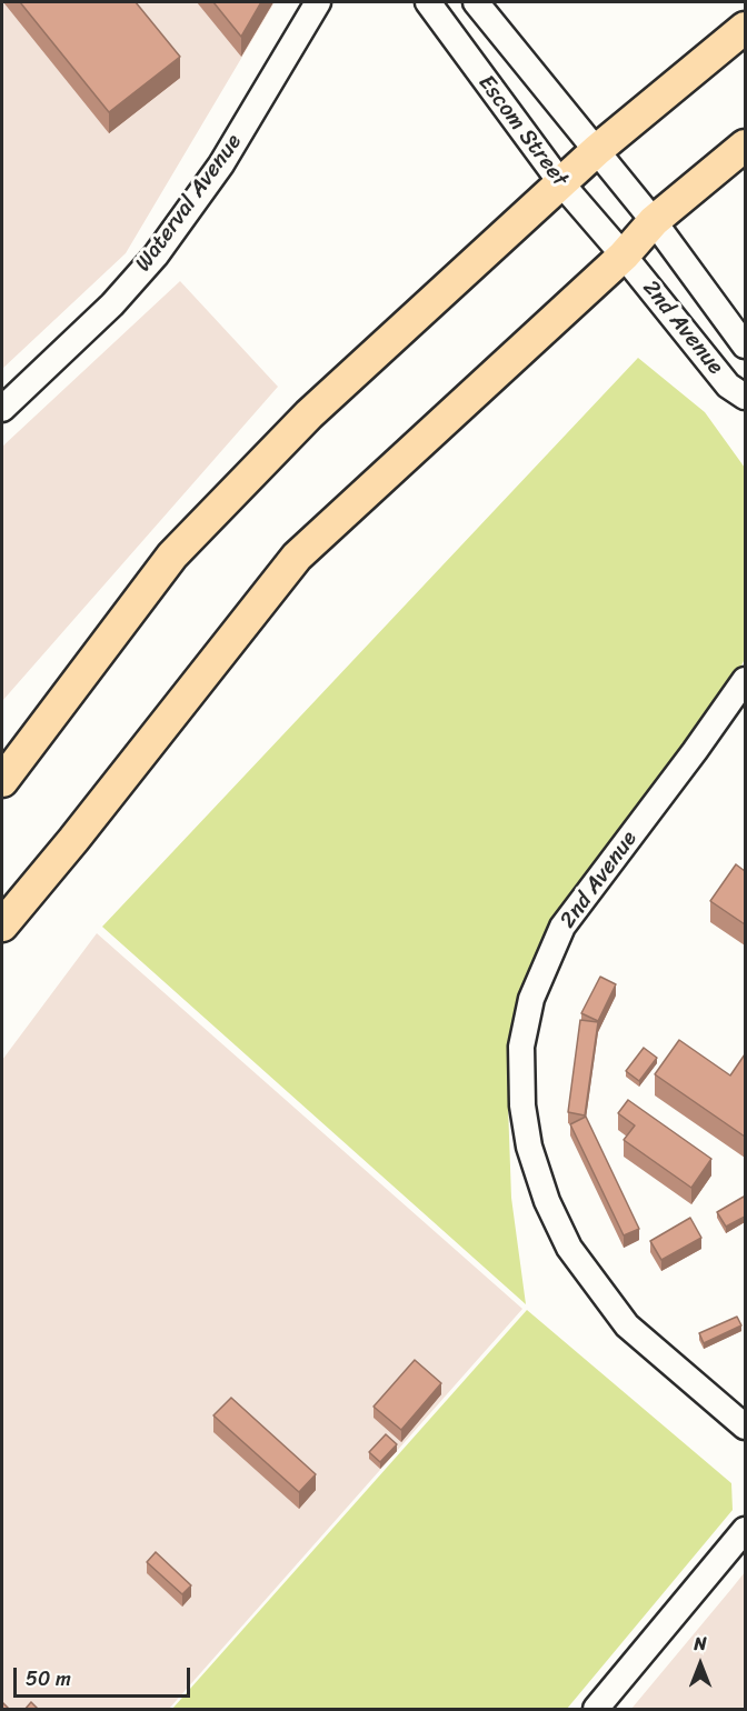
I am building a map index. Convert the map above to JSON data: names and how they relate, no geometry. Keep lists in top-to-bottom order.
{
  "streets": {
    "street": ["Escom Street", "Waterval Avenue", "2nd Avenue"]
  },
  "crossings": [
    ["Escom Street", "2nd Avenue"]
  ],
  "scale_bar": "50 m",
  "north": "top"
}
